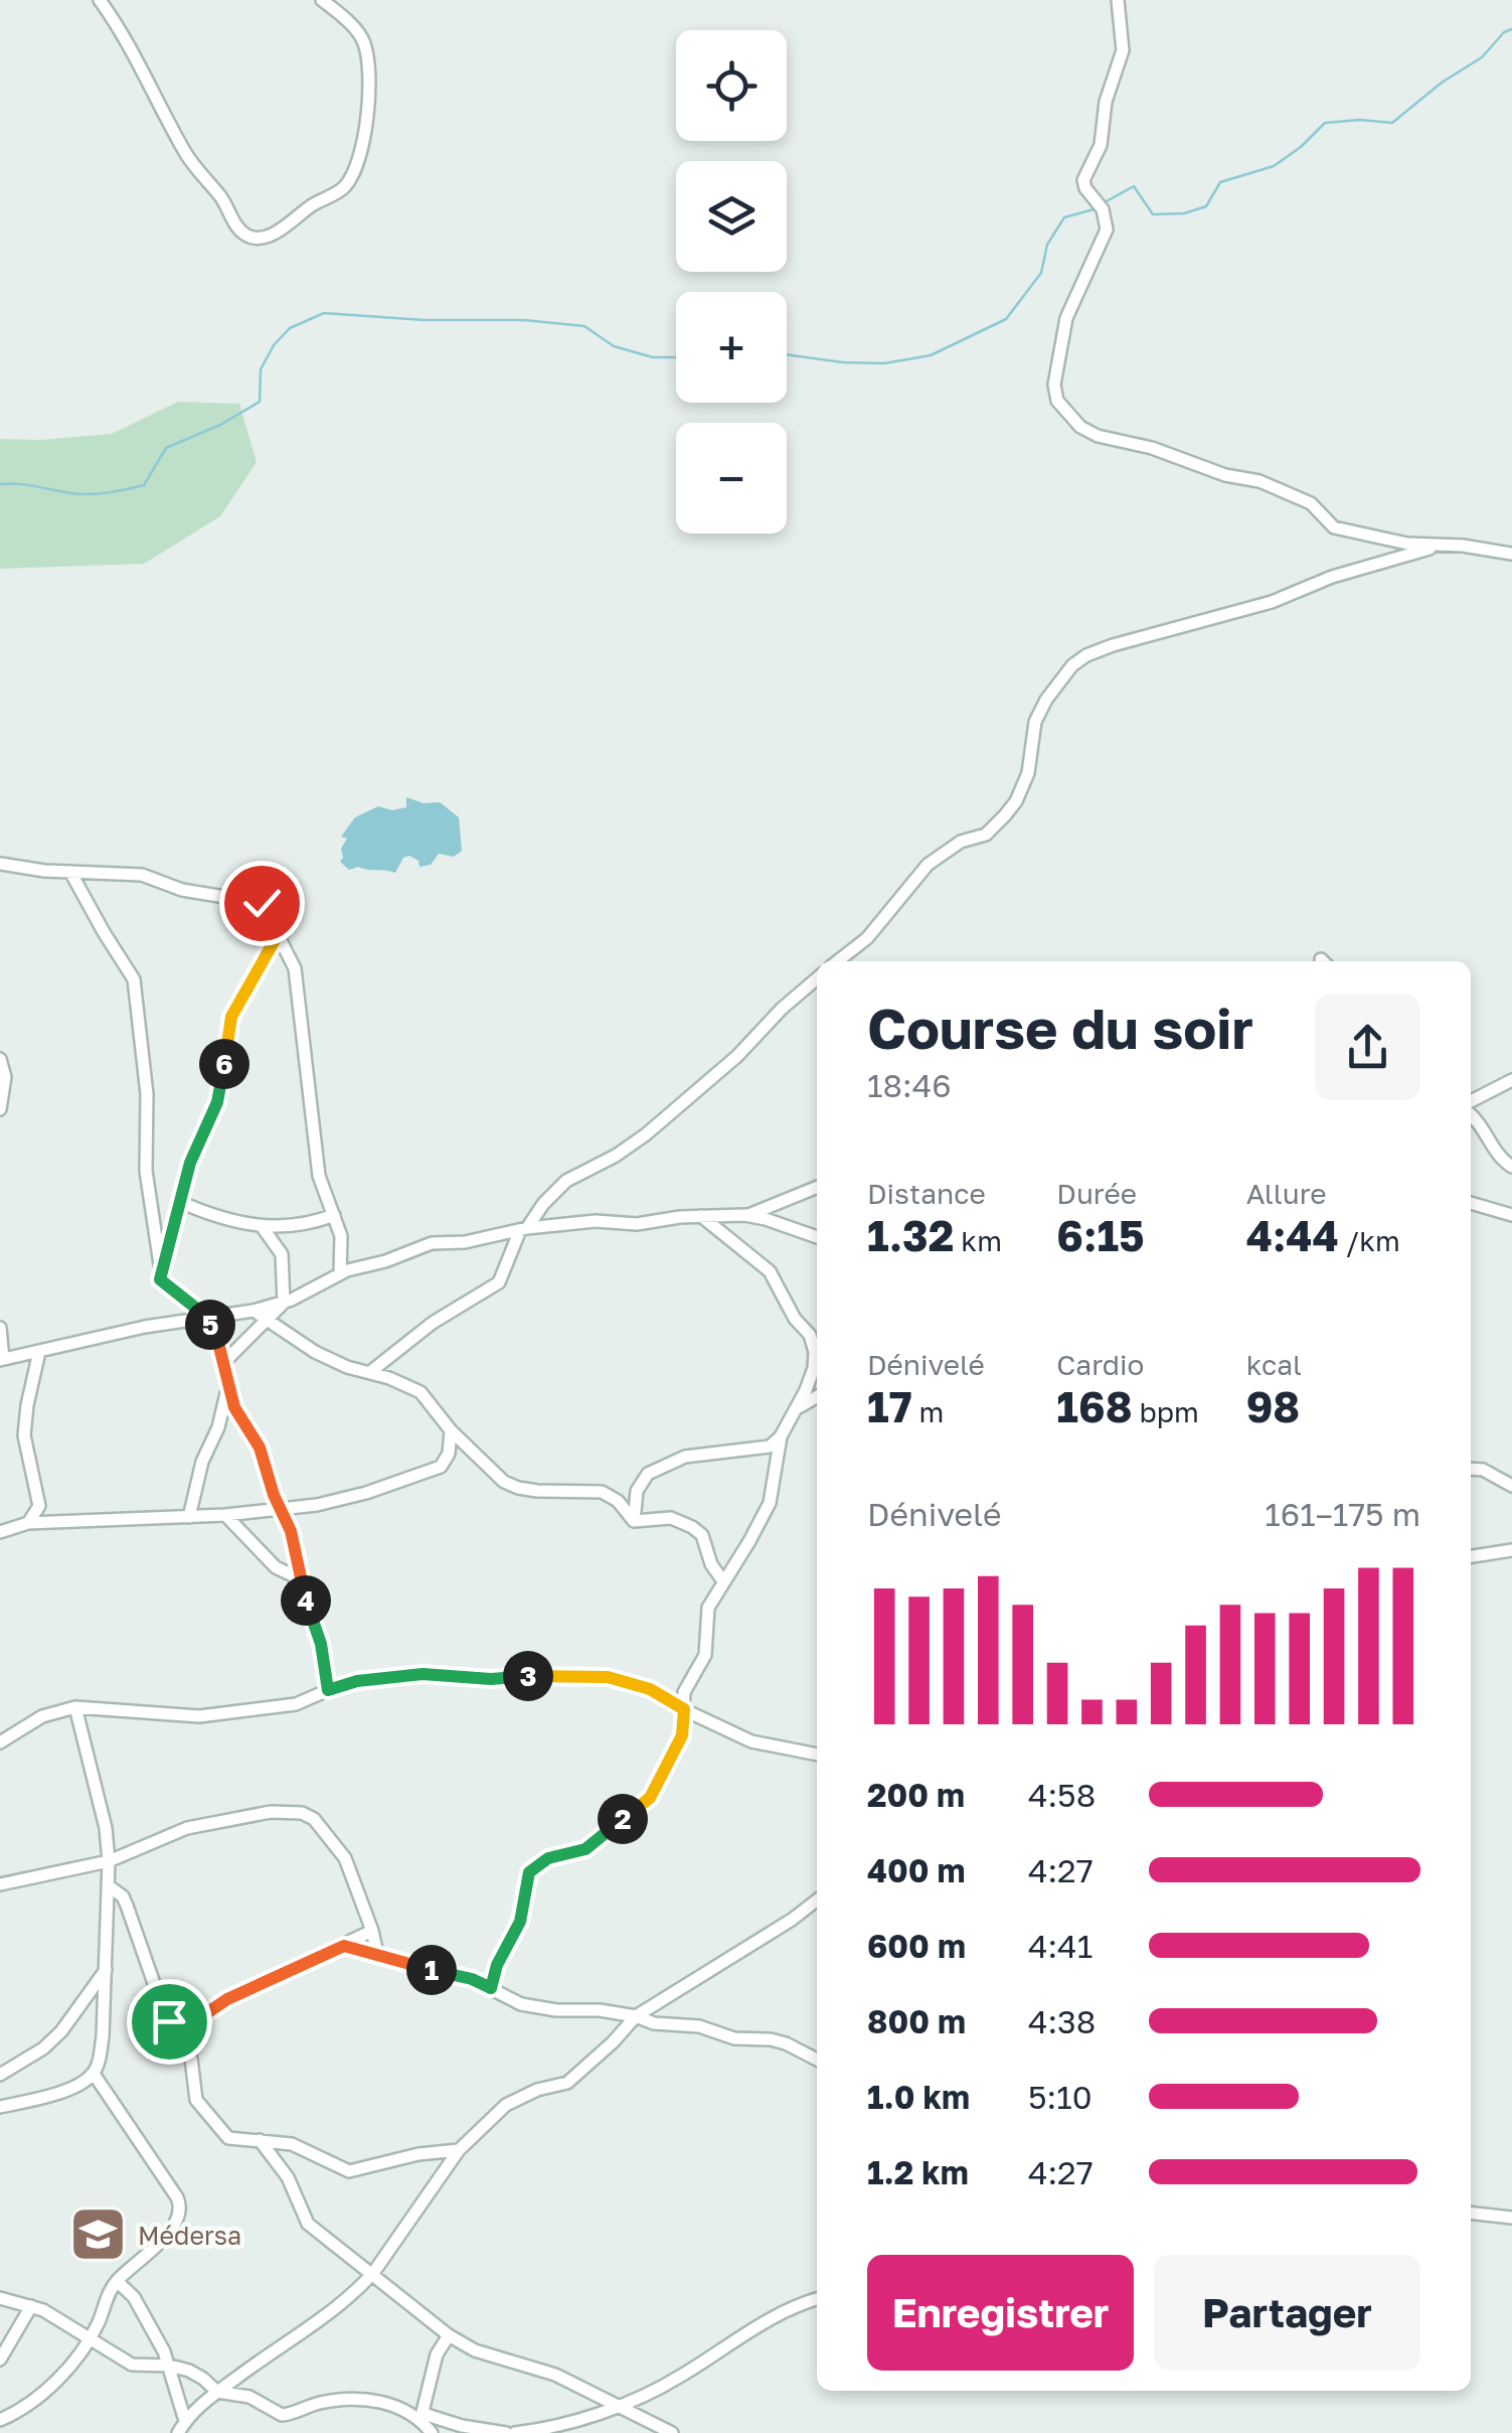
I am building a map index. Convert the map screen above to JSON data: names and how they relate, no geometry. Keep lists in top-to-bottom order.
{
  "places": {
    "school or university": ["Médersa"]
  },
  "page": {
    "map_buttons": ["+", "−"],
    "heading": ["Course du soir", "18:46"],
    "pins": [
      "6",
      "5",
      "4",
      "3",
      "2",
      "1"
    ],
    "stats": [
      ["Distance", "1.32 km"],
      ["Durée", "6:15"],
      ["Allure", "4:44 /km"],
      ["Dénivelé", "17 m"],
      ["Cardio", "168 bpm"],
      ["kcal", "98"]
    ],
    "chart": ["Dénivelé", "161–175 m"],
    "list": [
      {
        "name": "200 m",
        "note": "4:58"
      },
      {
        "name": "400 m",
        "note": "4:27"
      },
      {
        "name": "600 m",
        "note": "4:41"
      },
      {
        "name": "800 m",
        "note": "4:38"
      },
      {
        "name": "1.0 km",
        "note": "5:10"
      },
      {
        "name": "1.2 km",
        "note": "4:27"
      }
    ],
    "buttons": ["Enregistrer", "Partager"]
  }
}
